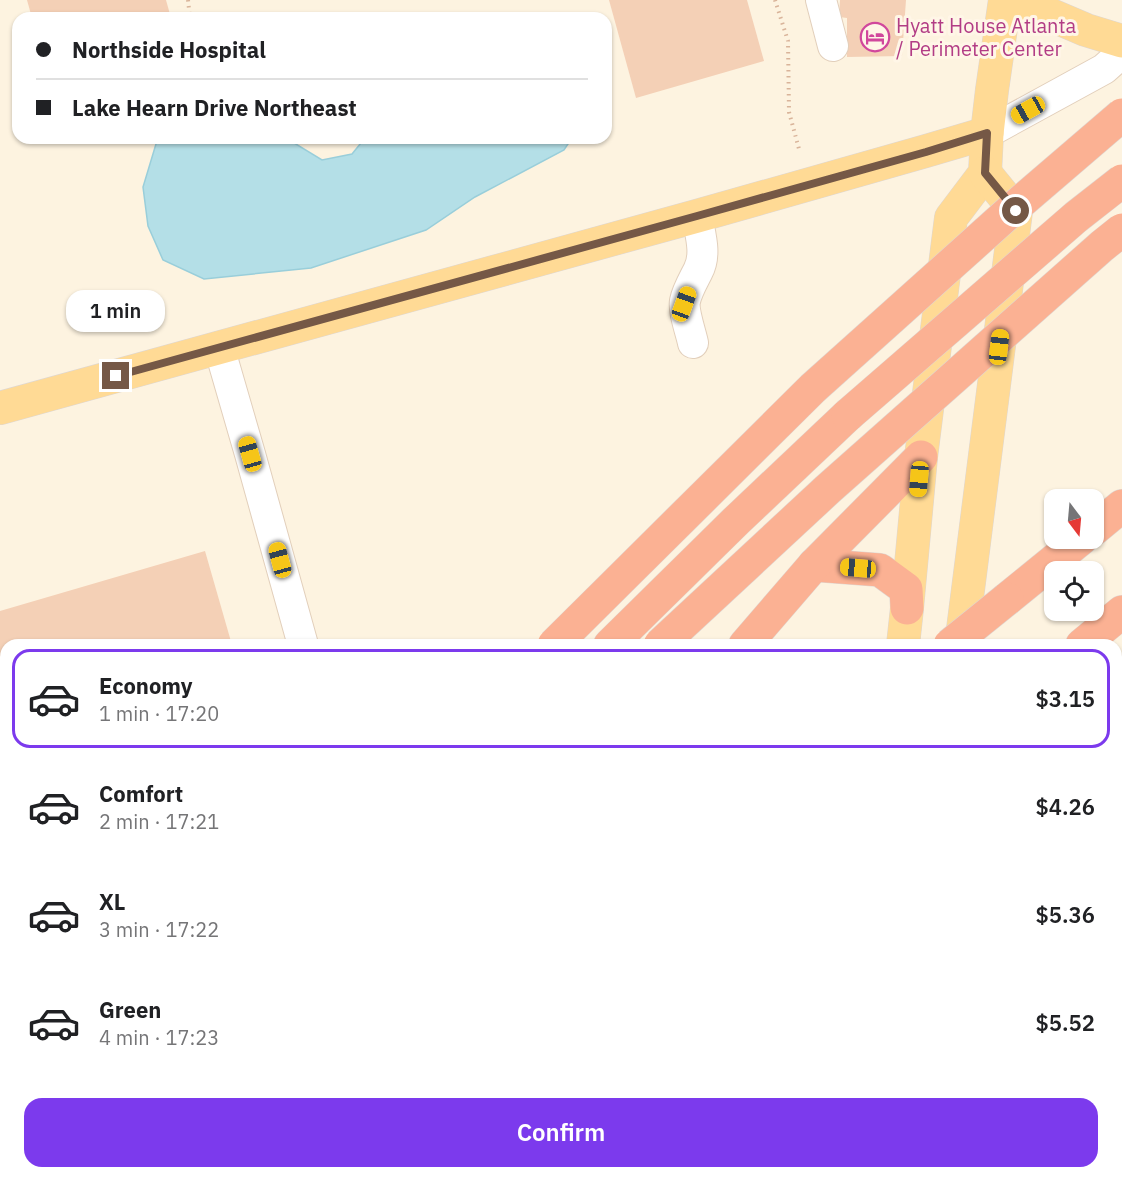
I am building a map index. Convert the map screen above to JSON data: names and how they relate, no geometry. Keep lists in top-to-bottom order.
{
  "places": {
    "hotel": ["Hyatt House Atlanta / Perimeter Center"]
  },
  "north": "bottom",
  "page": {
    "banner": ["Northside Hospital", "Lake Hearn Drive Northeast"],
    "bubble": "1 min",
    "list": [
      {
        "name": "Economy",
        "note": "1 min · 17:20",
        "value": "$3.15"
      },
      {
        "name": "Comfort",
        "note": "2 min · 17:21",
        "value": "$4.26"
      },
      {
        "name": "XL",
        "note": "3 min · 17:22",
        "value": "$5.36"
      },
      {
        "name": "Green",
        "note": "4 min · 17:23",
        "value": "$5.52"
      }
    ],
    "buttons": "Confirm"
  }
}
